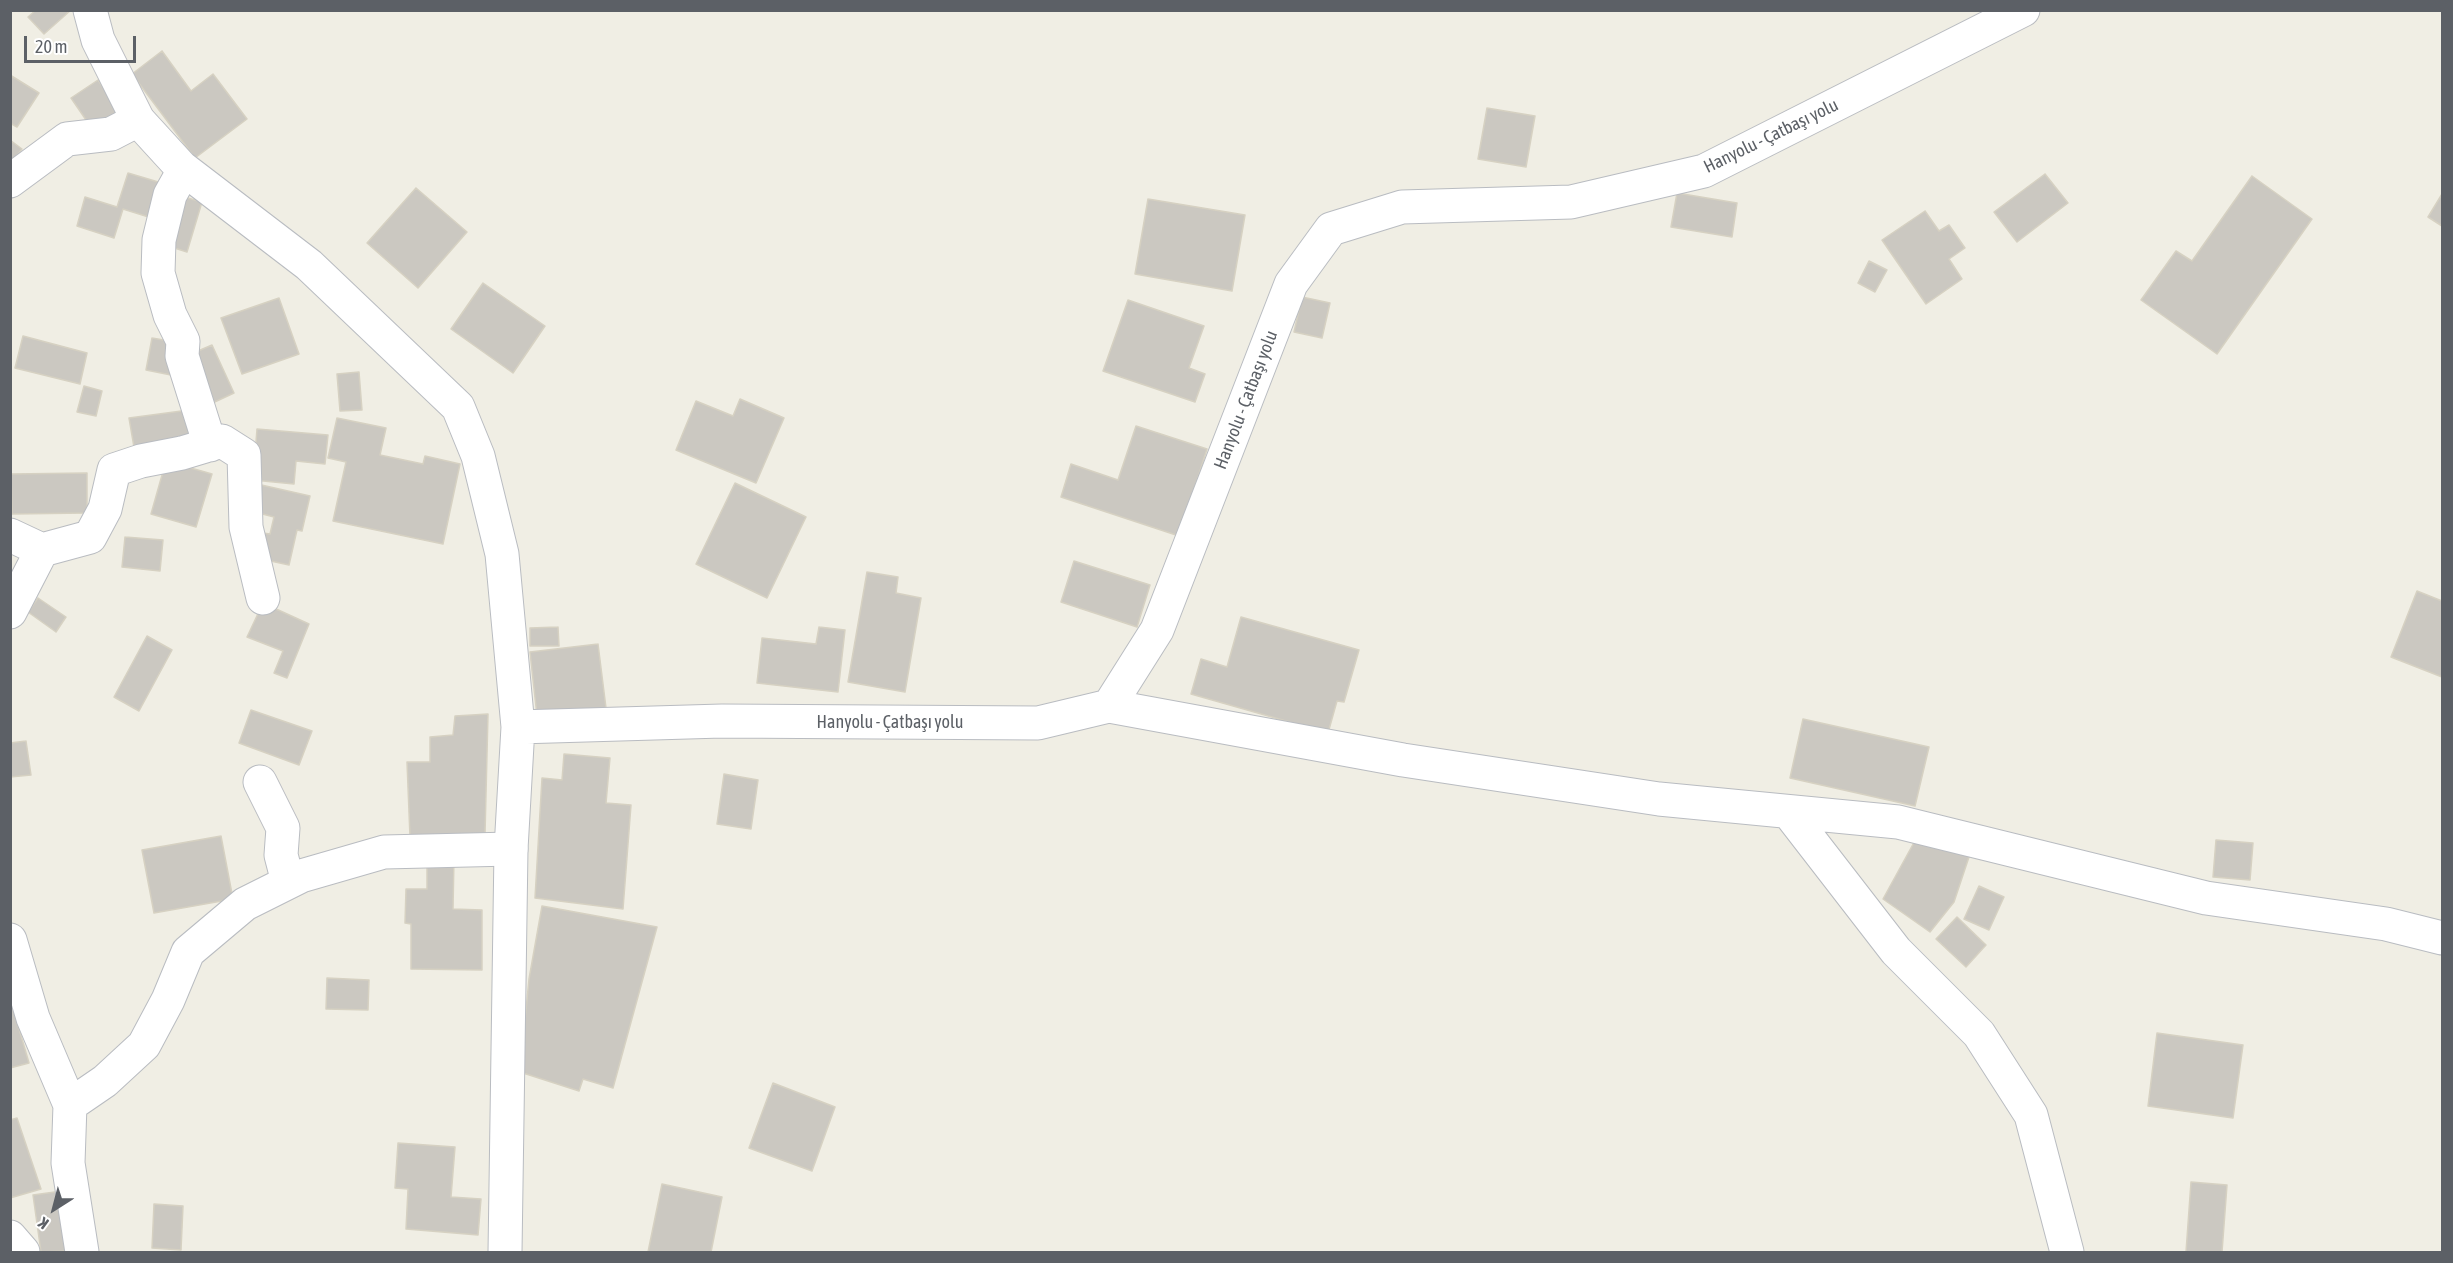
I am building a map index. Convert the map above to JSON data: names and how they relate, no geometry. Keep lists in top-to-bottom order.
{
  "streets": {
    "street": ["Hanyolu - Çatbaşı yolu"]
  },
  "scale_bar": "20 m",
  "north": "bottom left"
}
